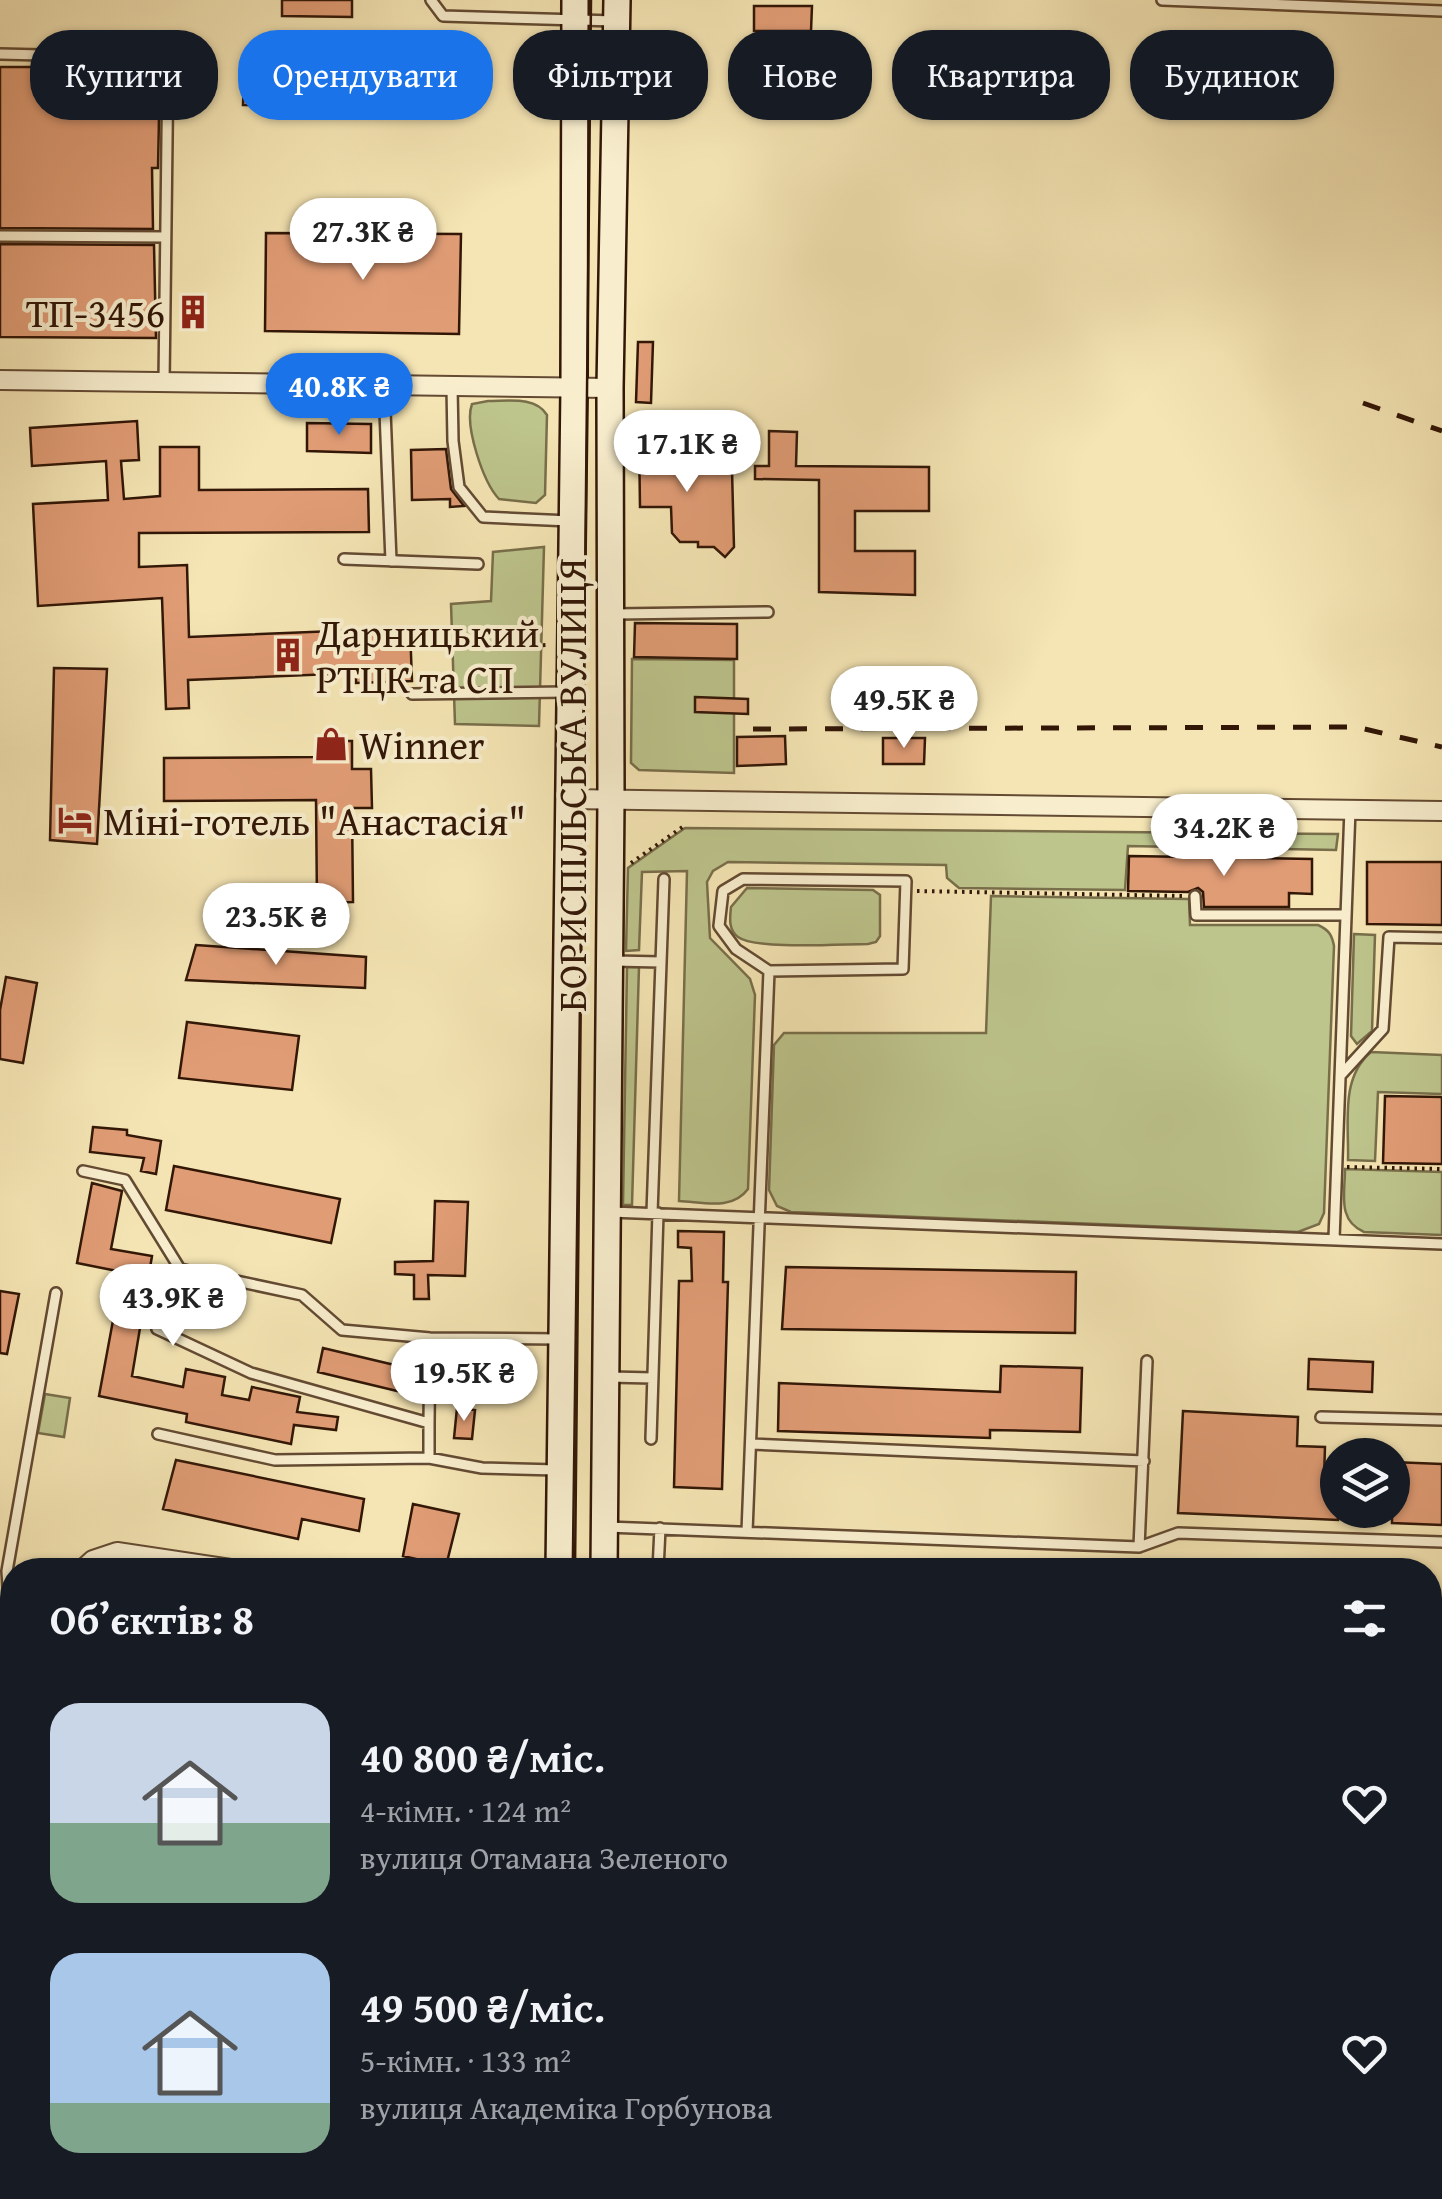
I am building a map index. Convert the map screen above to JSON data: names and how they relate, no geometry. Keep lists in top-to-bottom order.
{
  "streets": {
    "main road": ["БОРИСПІЛЬСЬКА ВУЛИЦЯ"]
  },
  "places": {
    "building": ["ТП-3456", "Дарницький РТЦК та СП"],
    "shop": ["Winner"],
    "hotel": ["Міні-готель \"Анастасія\""]
  },
  "page": {
    "chip": [
      "Купити",
      "Орендувати",
      "Фільтри",
      "Нове",
      "Квартира",
      "Будинок"
    ],
    "price": [
      "27.3K ₴",
      "40.8K ₴",
      "17.1K ₴",
      "49.5K ₴",
      "34.2K ₴",
      "23.5K ₴",
      "43.9K ₴",
      "19.5K ₴"
    ],
    "heading": "Об’єктів: 8",
    "list": [
      {
        "name": "40 800 ₴/міс.",
        "note": "4-кімн. · 124 m² · вулиця Отамана Зеленого"
      },
      {
        "name": "49 500 ₴/міс.",
        "note": "5-кімн. · 133 m² · вулиця Академіка Горбунова"
      }
    ]
  }
}
